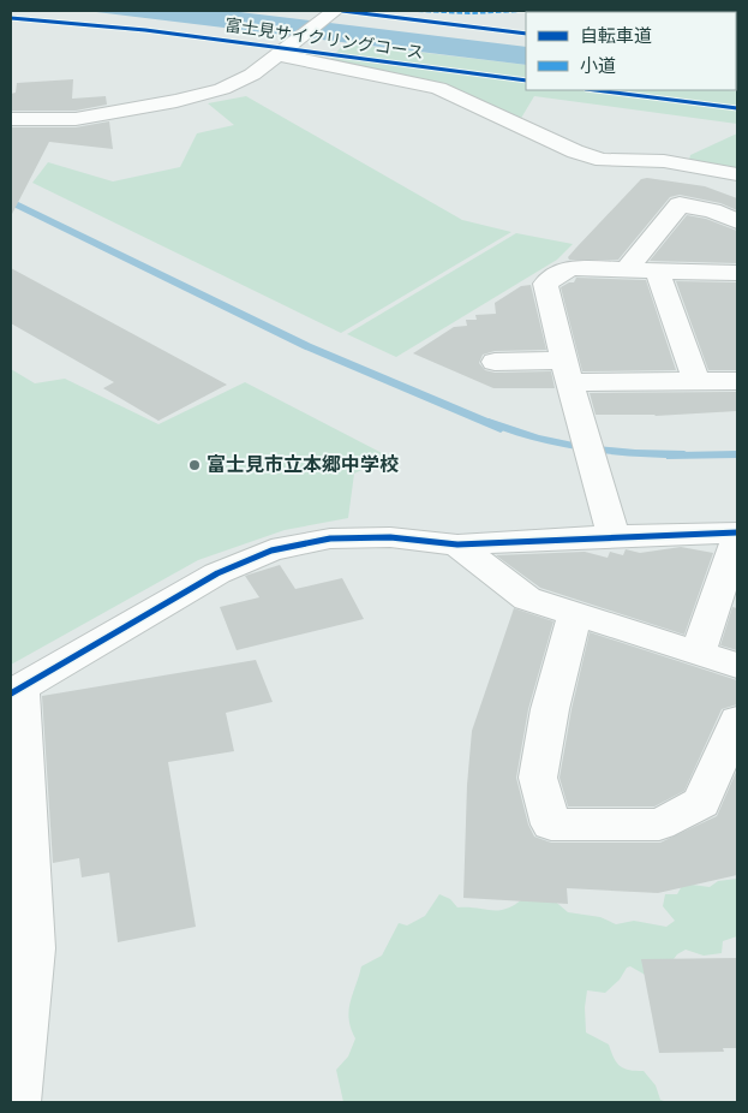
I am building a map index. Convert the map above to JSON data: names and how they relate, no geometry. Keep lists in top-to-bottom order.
{
  "streets": {
    "cycle path": ["富士見サイクリングコース"]
  },
  "places": ["富士見市立本郷中学校"],
  "legend": ["自転車道", "小道"]
}
